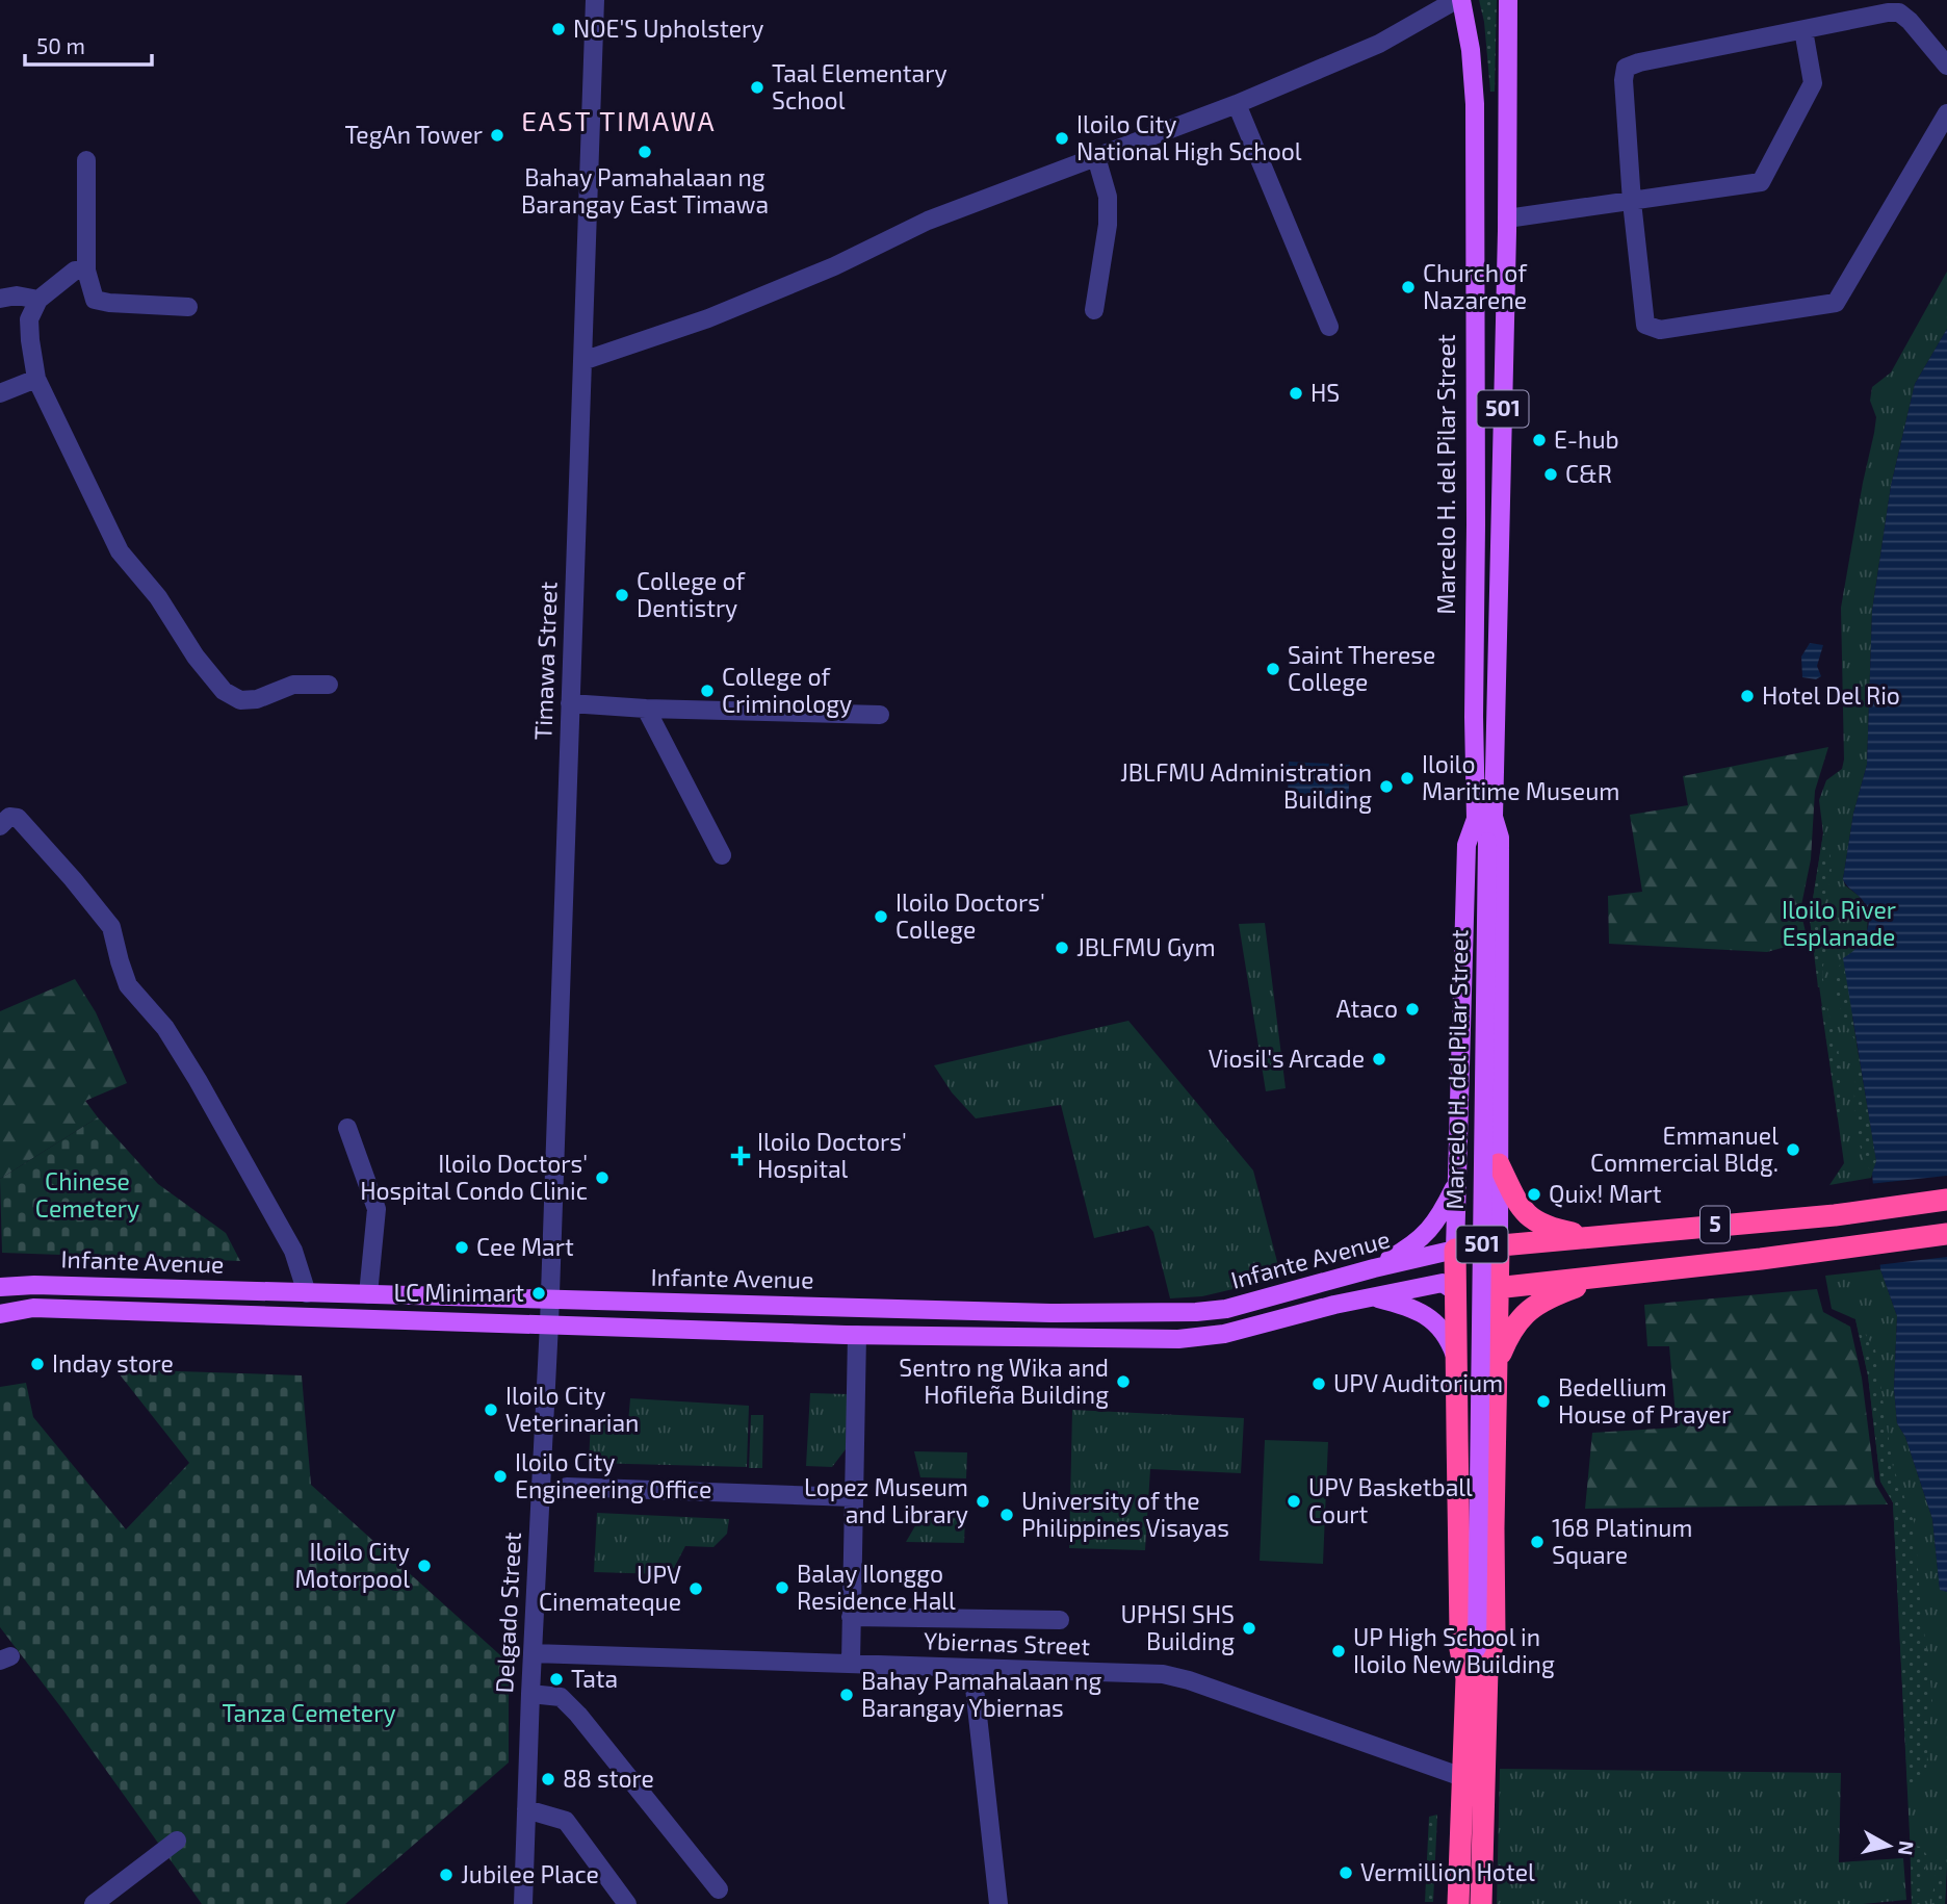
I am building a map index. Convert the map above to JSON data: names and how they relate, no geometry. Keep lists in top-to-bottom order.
{
  "streets": {
    "highway": ["501", "Marcelo H. del Pilar Street", "5"],
    "main road": ["Infante Avenue"],
    "street": ["Timawa Street", "Delgado Street", "Ybiernas Street"]
  },
  "crossings": [
    ["501", "Marcelo H. del Pilar Street"],
    ["501", "Ybiernas Street"],
    ["Marcelo H. del Pilar Street", "5"],
    ["Marcelo H. del Pilar Street", "Infante Avenue"],
    ["Timawa Street", "Infante Avenue"],
    ["Timawa Street", "Delgado Street"],
    ["5", "Infante Avenue"],
    ["Infante Avenue", "Delgado Street"],
    ["Delgado Street", "Ybiernas Street"]
  ],
  "districts": ["EAST TIMAWA"],
  "parks": ["Iloilo River Esplanade", "Chinese Cemetery", "Tanza Cemetery"],
  "places": {
    "other": [
      "NOE'S Upholstery",
      "Taal Elementary School",
      "TegAn Tower",
      "Iloilo City National High School",
      "Bahay Pamahalaan ng Barangay East Timawa",
      "Church of Nazarene",
      "HS",
      "E-hub",
      "C&R",
      "College of Dentistry",
      "Saint Therese College",
      "College of Criminology",
      "Hotel Del Rio",
      "Iloilo Maritime Museum",
      "JBLFMU Administration Building",
      "Iloilo Doctors' College",
      "JBLFMU Gym",
      "Ataco",
      "Viosil's Arcade",
      "Emmanuel Commercial Bldg.",
      "Iloilo Doctors' Hospital Condo Clinic",
      "Quix! Mart",
      "Cee Mart",
      "LC Minimart",
      "Inday store",
      "Sentro ng Wika and Hofileña Building",
      "UPV Auditorium",
      "Bedellium House of Prayer",
      "Iloilo City Veterinarian",
      "Iloilo City Engineering Office",
      "Lopez Museum and Library",
      "UPV Basketball Court",
      "University of the Philippines Visayas",
      "168 Platinum Square",
      "Iloilo City Motorpool",
      "Balay Ilonggo Residence Hall",
      "UPV Cinemateque",
      "UPHSI SHS Building",
      "UP High School in Iloilo New Building",
      "Tata",
      "Bahay Pamahalaan ng Barangay Ybiernas",
      "88 store",
      "Vermillion Hotel",
      "Jubilee Place"
    ],
    "health": ["Iloilo Doctors' Hospital"]
  },
  "scale_bar": "50 m",
  "north": "right"
}
